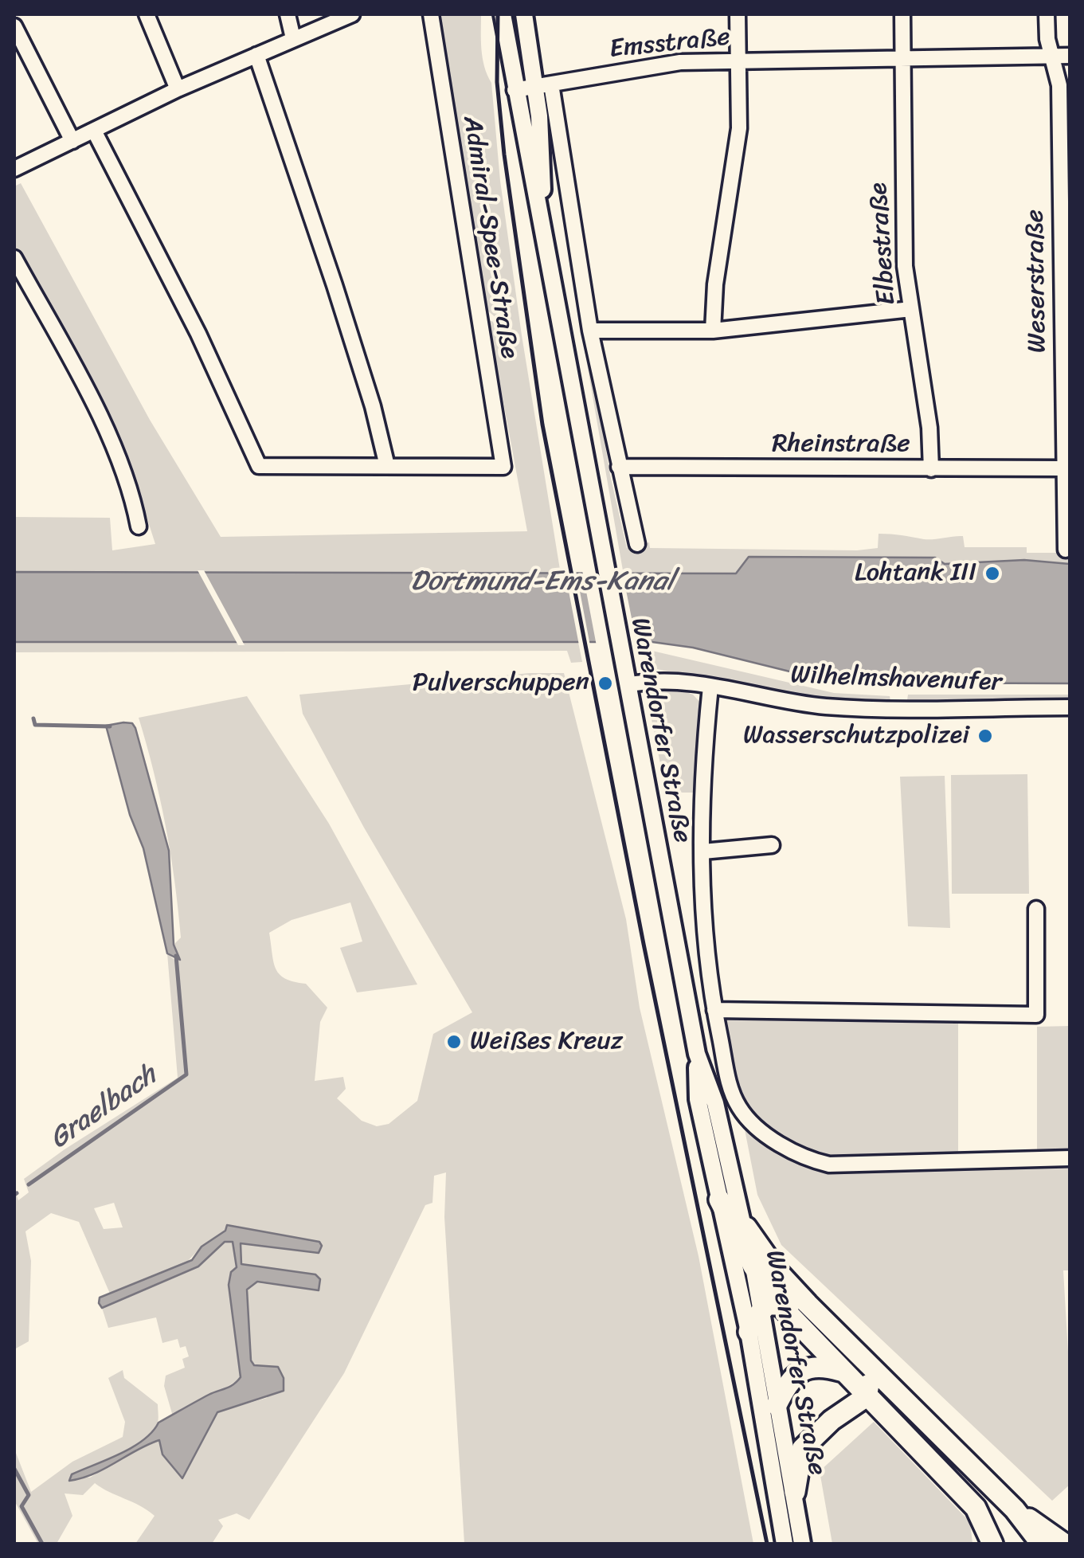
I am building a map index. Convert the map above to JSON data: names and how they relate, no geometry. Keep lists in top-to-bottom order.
{
  "streets": {
    "main road": ["Warendorfer Straße"],
    "street": [
      "Emsstraße",
      "Admiral-Spee-Straße",
      "Elbestraße",
      "Weserstraße",
      "Rheinstraße",
      "Wilhelmshavenufer"
    ]
  },
  "crossings": [
    ["Emsstraße", "Elbestraße"],
    ["Emsstraße", "Weserstraße"],
    ["Emsstraße", "Warendorfer Straße"],
    ["Elbestraße", "Rheinstraße"],
    ["Weserstraße", "Rheinstraße"],
    ["Rheinstraße", "Warendorfer Straße"],
    ["Wilhelmshavenufer", "Warendorfer Straße"]
  ],
  "water": ["Dortmund-Ems-Kanal", "Graelbach"],
  "places": [
    "Lohtank III",
    "Pulverschuppen",
    "Wasserschutzpolizei",
    "Weißes Kreuz"
  ]
}
